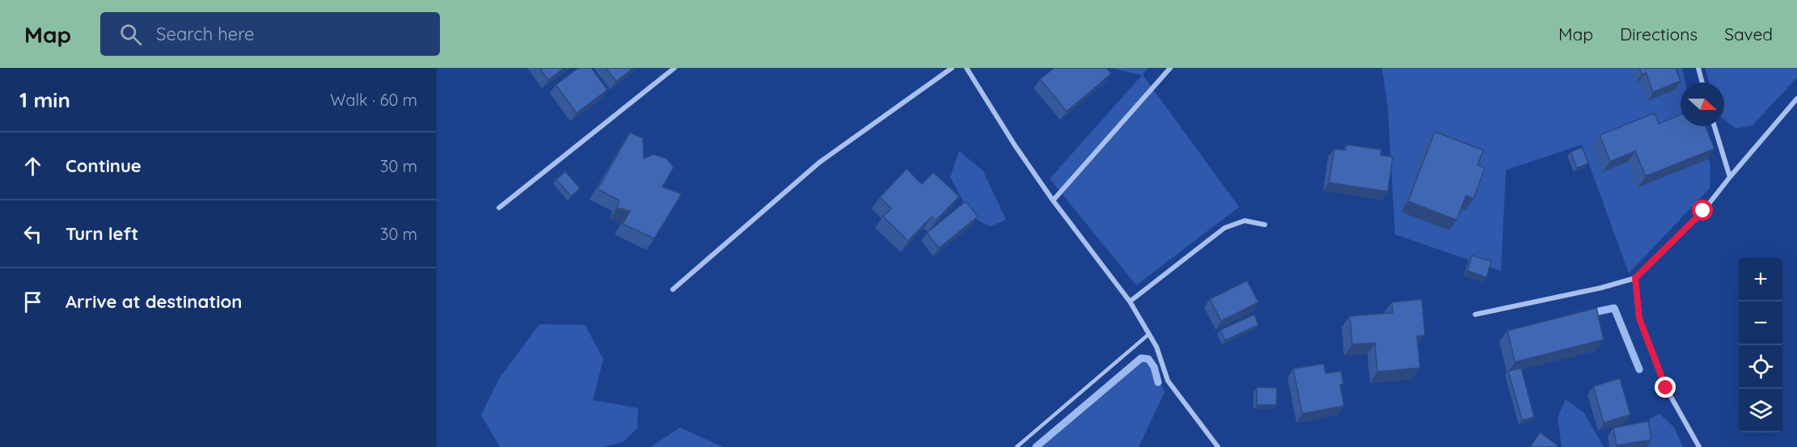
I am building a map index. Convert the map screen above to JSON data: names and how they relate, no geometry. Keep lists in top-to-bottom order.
{
  "north": "right",
  "page": {
    "header": "Map",
    "search": "Search here",
    "nav": ["Map", "Directions", "Saved"],
    "heading": ["1 min", "Walk · 60 m"],
    "list": [
      ["Continue", "30 m"],
      ["Turn left", "30 m"],
      "Arrive at destination"
    ],
    "map_buttons": ["+", "−"]
  }
}
